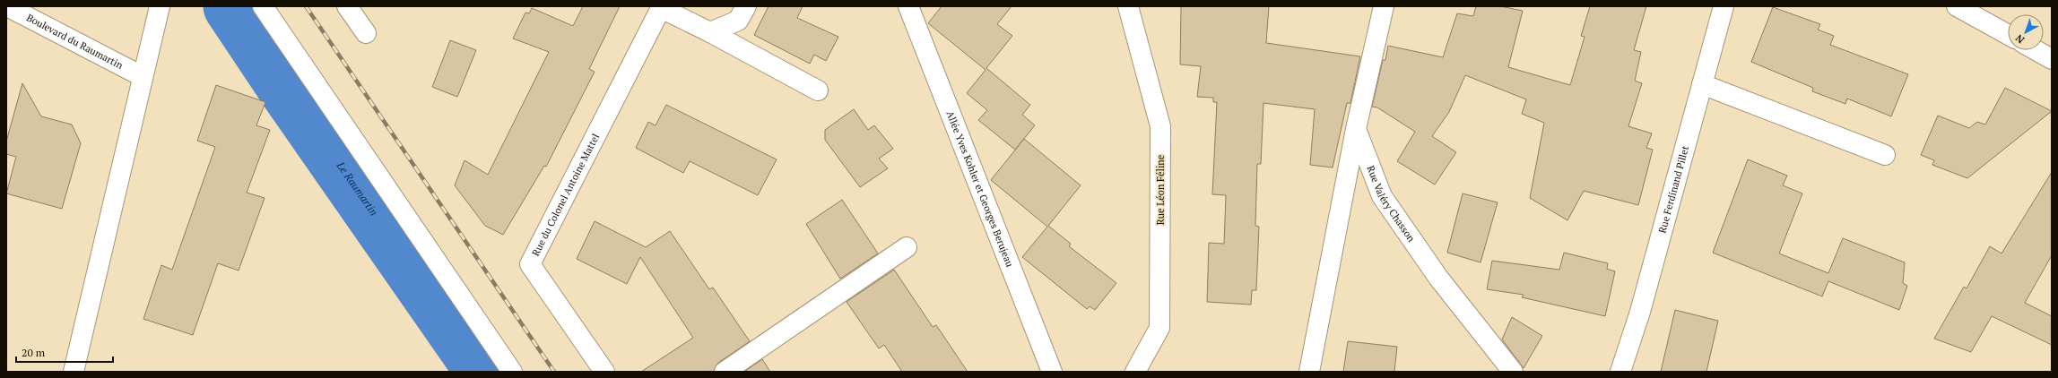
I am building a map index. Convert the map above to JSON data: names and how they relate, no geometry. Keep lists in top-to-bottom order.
{
  "streets": {
    "street": [
      "Boulevard du Raumartin",
      "Allée Yves Kohler et Georges Berujeau",
      "Rue Ferdinand Pillet",
      "Rue Léon Féline",
      "Rue du Colonel Antoine Mattel",
      "Rue Valéry Chasson"
    ]
  },
  "water": ["Le Raumartin"],
  "scale_bar": "20 m",
  "north": "bottom left"
}
